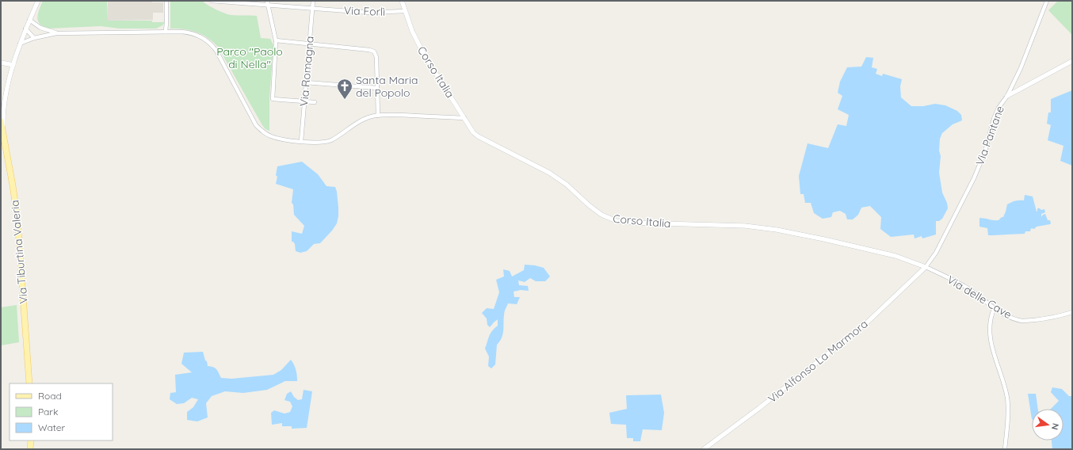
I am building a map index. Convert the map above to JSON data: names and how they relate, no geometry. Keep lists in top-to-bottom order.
{
  "streets": {
    "main road": ["Via Tiburtina Valeria"],
    "street": [
      "Via Forlì",
      "Via Romagna",
      "Corso Italia",
      "Via Pantane",
      "Via delle Cave",
      "Via Alfonso La Marmora"
    ]
  },
  "crossings": [
    ["Via Forlì", "Via Romagna"],
    ["Via Forlì", "Corso Italia"],
    ["Corso Italia", "Via Pantane"],
    ["Corso Italia", "Via delle Cave"],
    ["Corso Italia", "Via Alfonso La Marmora"],
    ["Via Pantane", "Via delle Cave"],
    ["Via Pantane", "Via Alfonso La Marmora"],
    ["Via delle Cave", "Via Alfonso La Marmora"]
  ],
  "parks": ["Parco \"Paolo di Nella\""],
  "places": {
    "church": ["Santa Maria del Popolo"]
  },
  "legend": ["Road", "Park", "Water"],
  "north": "right"
}
